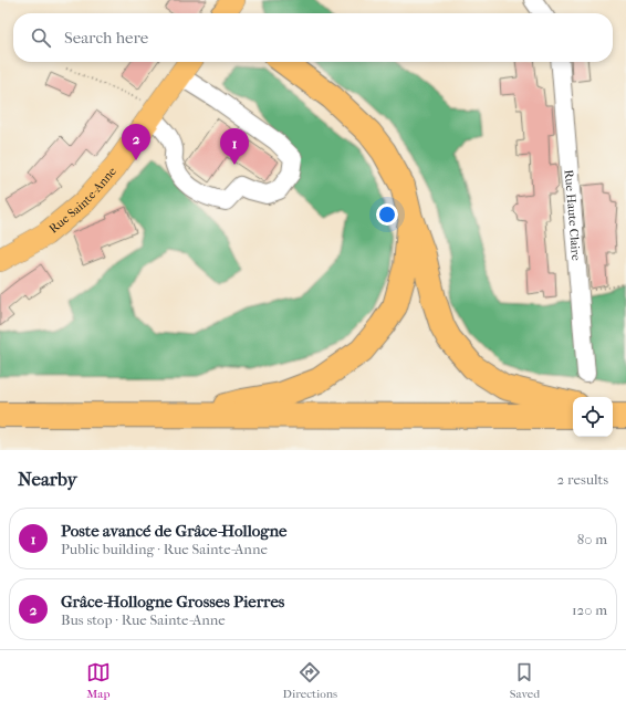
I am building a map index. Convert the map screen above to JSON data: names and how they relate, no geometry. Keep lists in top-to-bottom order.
{
  "streets": {
    "main road": ["Rue Sainte-Anne"],
    "street": ["Rue Haute Claire"]
  },
  "page": {
    "search": "Search here",
    "pins": ["2", "1"],
    "heading": ["Nearby", "2 results"],
    "list": [
      {
        "mark": "1",
        "name": "Poste avancé de Grâce-Hollogne",
        "note": "Public building · Rue Sainte-Anne",
        "value": "80 m"
      },
      {
        "mark": "2",
        "name": "Grâce-Hollogne Grosses Pierres",
        "note": "Bus stop · Rue Sainte-Anne",
        "value": "120 m"
      }
    ],
    "nav": ["Map", "Directions", "Saved"]
  }
}
